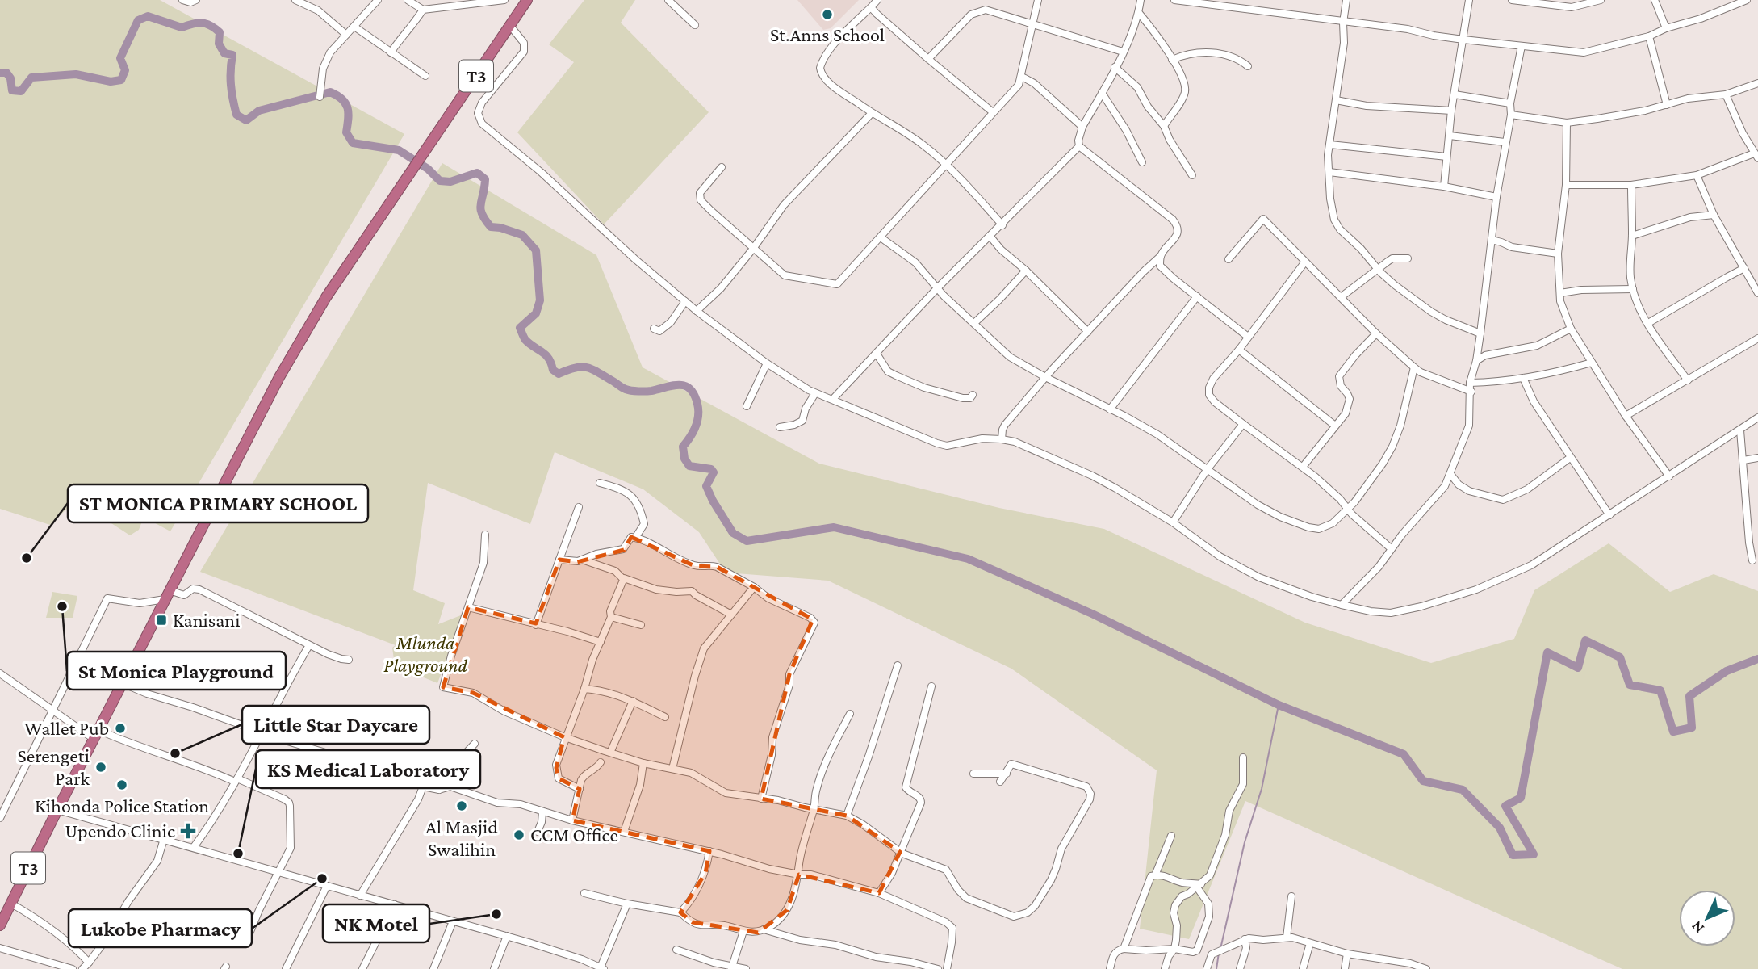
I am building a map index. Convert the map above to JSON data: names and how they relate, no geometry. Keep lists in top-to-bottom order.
{
  "streets": {
    "highway": ["T3"]
  },
  "parks": ["Mlunda Playground"],
  "places": {
    "other": [
      "St.Anns School",
      "ST MONICA PRIMARY SCHOOL",
      "St Monica Playground",
      "Wallet Pub",
      "Little Star Daycare",
      "Serengeti Park",
      "Kihonda Police Station",
      "Al Masjid Swalihin",
      "CCM Office",
      "KS Medical Laboratory",
      "Lukobe Pharmacy",
      "NK Motel"
    ],
    "transit": ["Kanisani"],
    "health": ["Upendo Clinic"]
  },
  "north": "bottom left"
}
